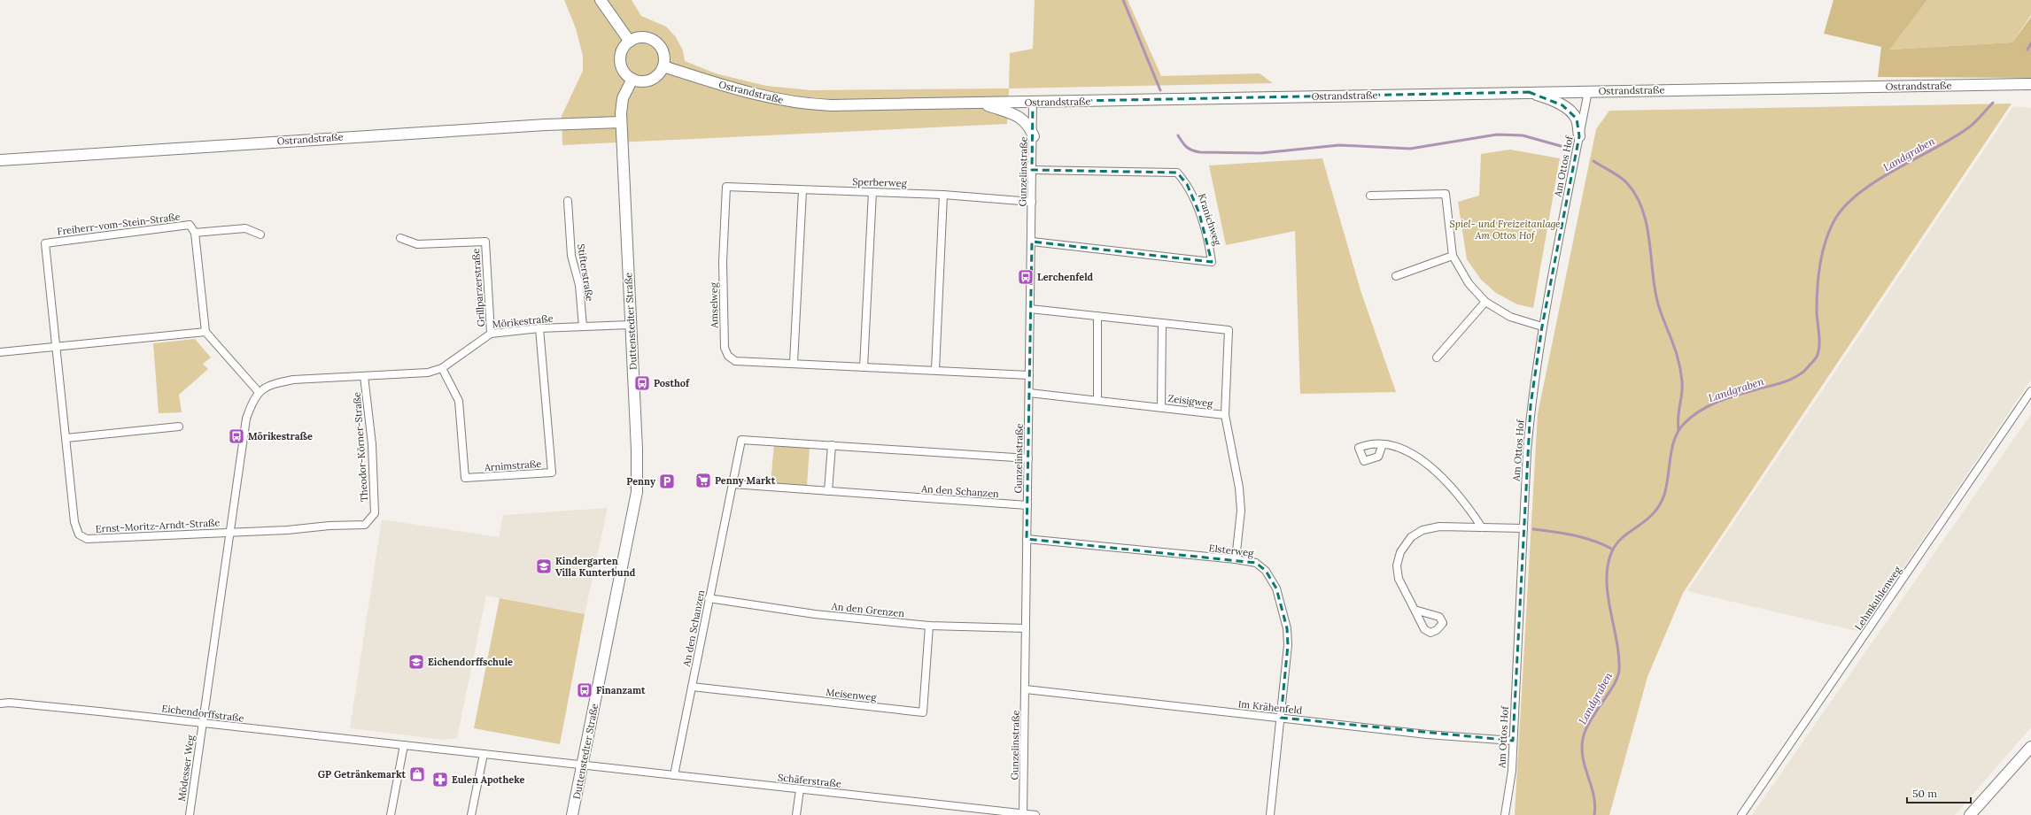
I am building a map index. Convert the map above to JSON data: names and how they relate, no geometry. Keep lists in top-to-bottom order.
{
  "streets": {
    "main road": ["Ostrandstraße", "Duttenstedter Straße"],
    "street": [
      "Am Ottos Hof",
      "Gunzelinstraße",
      "Sperberweg",
      "Kranichweg",
      "Freiherr-vom-Stein-Straße",
      "Stifterstraße",
      "Grillparzerstraße",
      "Amselweg",
      "Mörikestraße",
      "Zeisigweg",
      "Theodor-Körner-Straße",
      "Arnimstraße",
      "An den Schanzen",
      "Ernst-Moritz-Arndt-Straße",
      "Elsterweg",
      "Lehmkuhlenweg",
      "An den Grenzen",
      "Meisenweg",
      "Im Krähenfeld",
      "Eichendorffstraße",
      "Mödesser Weg",
      "Schäferstraße"
    ]
  },
  "crossings": [
    ["Ostrandstraße", "Am Ottos Hof"],
    ["Ostrandstraße", "Gunzelinstraße"],
    ["Ostrandstraße", "Duttenstedter Straße"],
    ["Am Ottos Hof", "Im Krähenfeld"],
    ["Gunzelinstraße", "Sperberweg"],
    ["Gunzelinstraße", "Kranichweg"],
    ["Gunzelinstraße", "Amselweg"],
    ["Gunzelinstraße", "Zeisigweg"],
    ["Gunzelinstraße", "An den Schanzen"],
    ["Gunzelinstraße", "Elsterweg"],
    ["Gunzelinstraße", "An den Grenzen"],
    ["Gunzelinstraße", "Im Krähenfeld"],
    ["Gunzelinstraße", "Schäferstraße"],
    ["Sperberweg", "Amselweg"],
    ["Freiherr-vom-Stein-Straße", "Ernst-Moritz-Arndt-Straße"],
    ["Stifterstraße", "Mörikestraße"],
    ["Grillparzerstraße", "Mörikestraße"],
    ["Mörikestraße", "Duttenstedter Straße"],
    ["Mörikestraße", "Theodor-Körner-Straße"],
    ["Mörikestraße", "Arnimstraße"],
    ["Duttenstedter Straße", "Eichendorffstraße"],
    ["Duttenstedter Straße", "Schäferstraße"],
    ["Zeisigweg", "Elsterweg"],
    ["Theodor-Körner-Straße", "Ernst-Moritz-Arndt-Straße"],
    ["An den Schanzen", "An den Grenzen"],
    ["An den Schanzen", "Meisenweg"],
    ["An den Schanzen", "Schäferstraße"],
    ["Elsterweg", "Im Krähenfeld"],
    ["An den Grenzen", "Meisenweg"],
    ["Eichendorffstraße", "Mödesser Weg"],
    ["Eichendorffstraße", "Schäferstraße"]
  ],
  "water": ["Landgraben"],
  "parks": ["Spiel- und Freizeitanlage Am Ottos Hof"],
  "places": {
    "bus stop": [
      "Lerchenfeld",
      "Posthof",
      "Mörikestraße",
      "Finanzamt"
    ],
    "supermarket": ["Penny Markt"],
    "parking": ["Penny"],
    "school or university": ["Kindergarten Villa Kunterbund", "Eichendorffschule"],
    "shop": ["GP Getränkemarkt"],
    "pharmacy": ["Eulen Apotheke"]
  },
  "scale_bar": "50 m"
}
